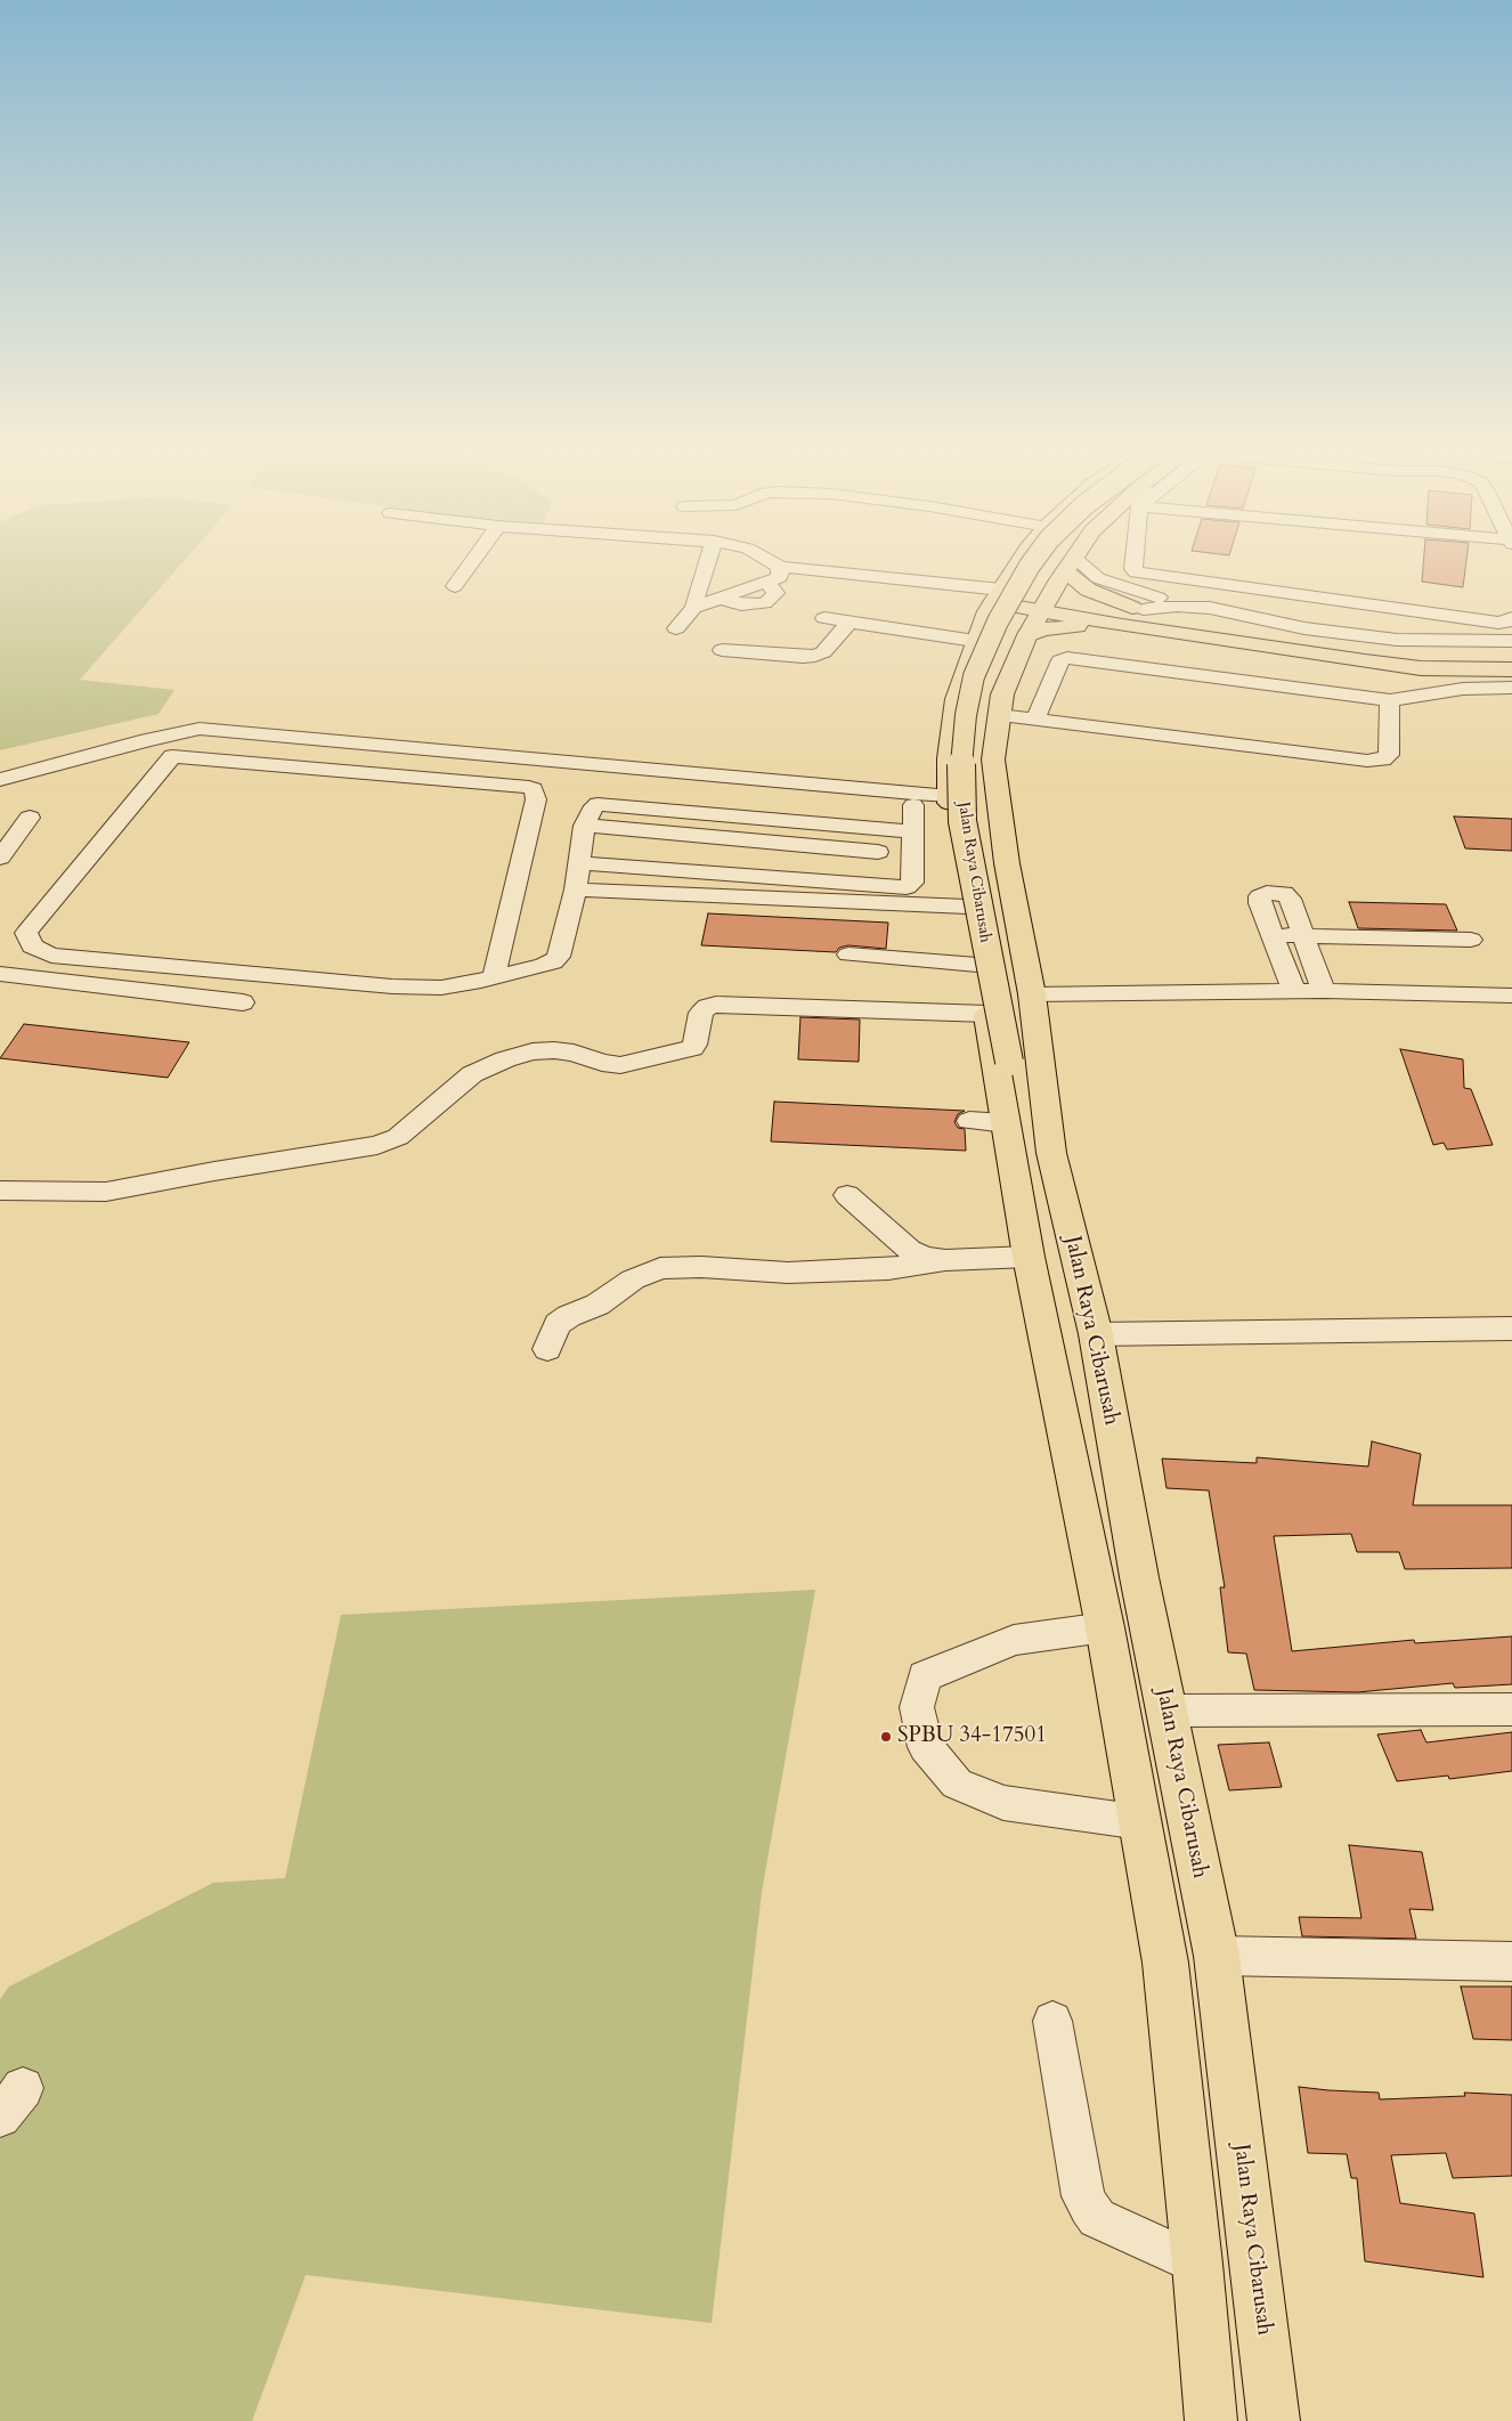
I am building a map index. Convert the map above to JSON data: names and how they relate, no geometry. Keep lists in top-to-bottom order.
{
  "streets": {
    "main road": ["Jalan Raya Cibarusah"]
  },
  "places": ["SPBU 34-17501"]
}
